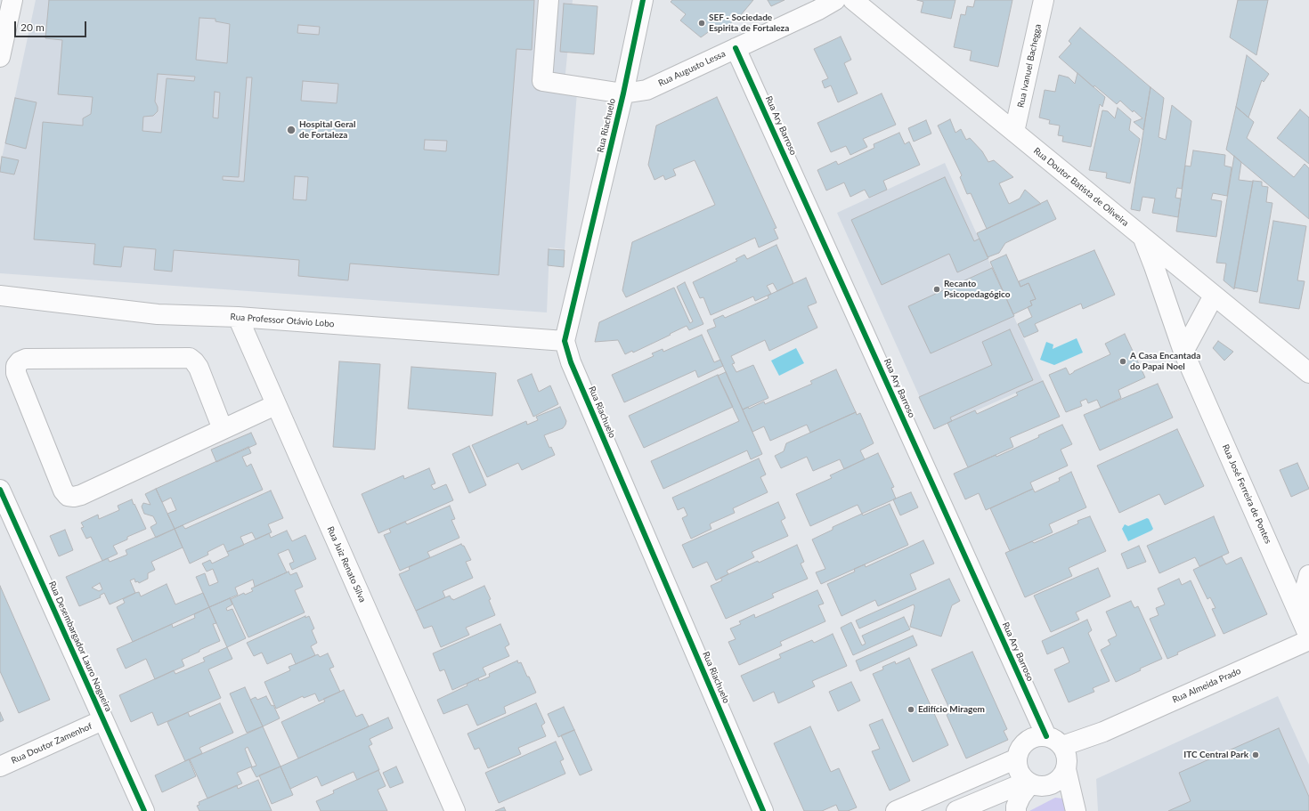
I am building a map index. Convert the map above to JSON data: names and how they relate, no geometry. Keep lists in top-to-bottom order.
{
  "streets": {
    "street": [
      "Rua Ivanuel Bachegga",
      "Rua Augusto Lessa",
      "Rua Riachuelo",
      "Rua Ary Barroso",
      "Rua Doutor Batista de Oliveira",
      "Rua Professor Otávio Lobo",
      "Rua José Ferreira de Pontes",
      "Rua Juiz Renato Silva",
      "Rua Desembargador Lauro Nogueira",
      "Rua Almeida Prado",
      "Rua Doutor Zamenhof"
    ]
  },
  "crossings": [
    ["Rua Ivanuel Bachegga", "Rua Doutor Batista de Oliveira"],
    ["Rua Augusto Lessa", "Rua Riachuelo"],
    ["Rua Augusto Lessa", "Rua Ary Barroso"],
    ["Rua Riachuelo", "Rua Professor Otávio Lobo"],
    ["Rua Ary Barroso", "Rua Almeida Prado"],
    ["Rua Doutor Batista de Oliveira", "Rua José Ferreira de Pontes"],
    ["Rua Professor Otávio Lobo", "Rua Juiz Renato Silva"],
    ["Rua Desembargador Lauro Nogueira", "Rua Doutor Zamenhof"]
  ],
  "places": [
    "SEF - Sociedade Espirita de Fortaleza",
    "Hospital Geral de Fortaleza",
    "Recanto Psicopedagógico",
    "A Casa Encantada do Papai Noel",
    "Edifício Miragem",
    "ITC Central Park"
  ],
  "scale_bar": "20 m"
}
